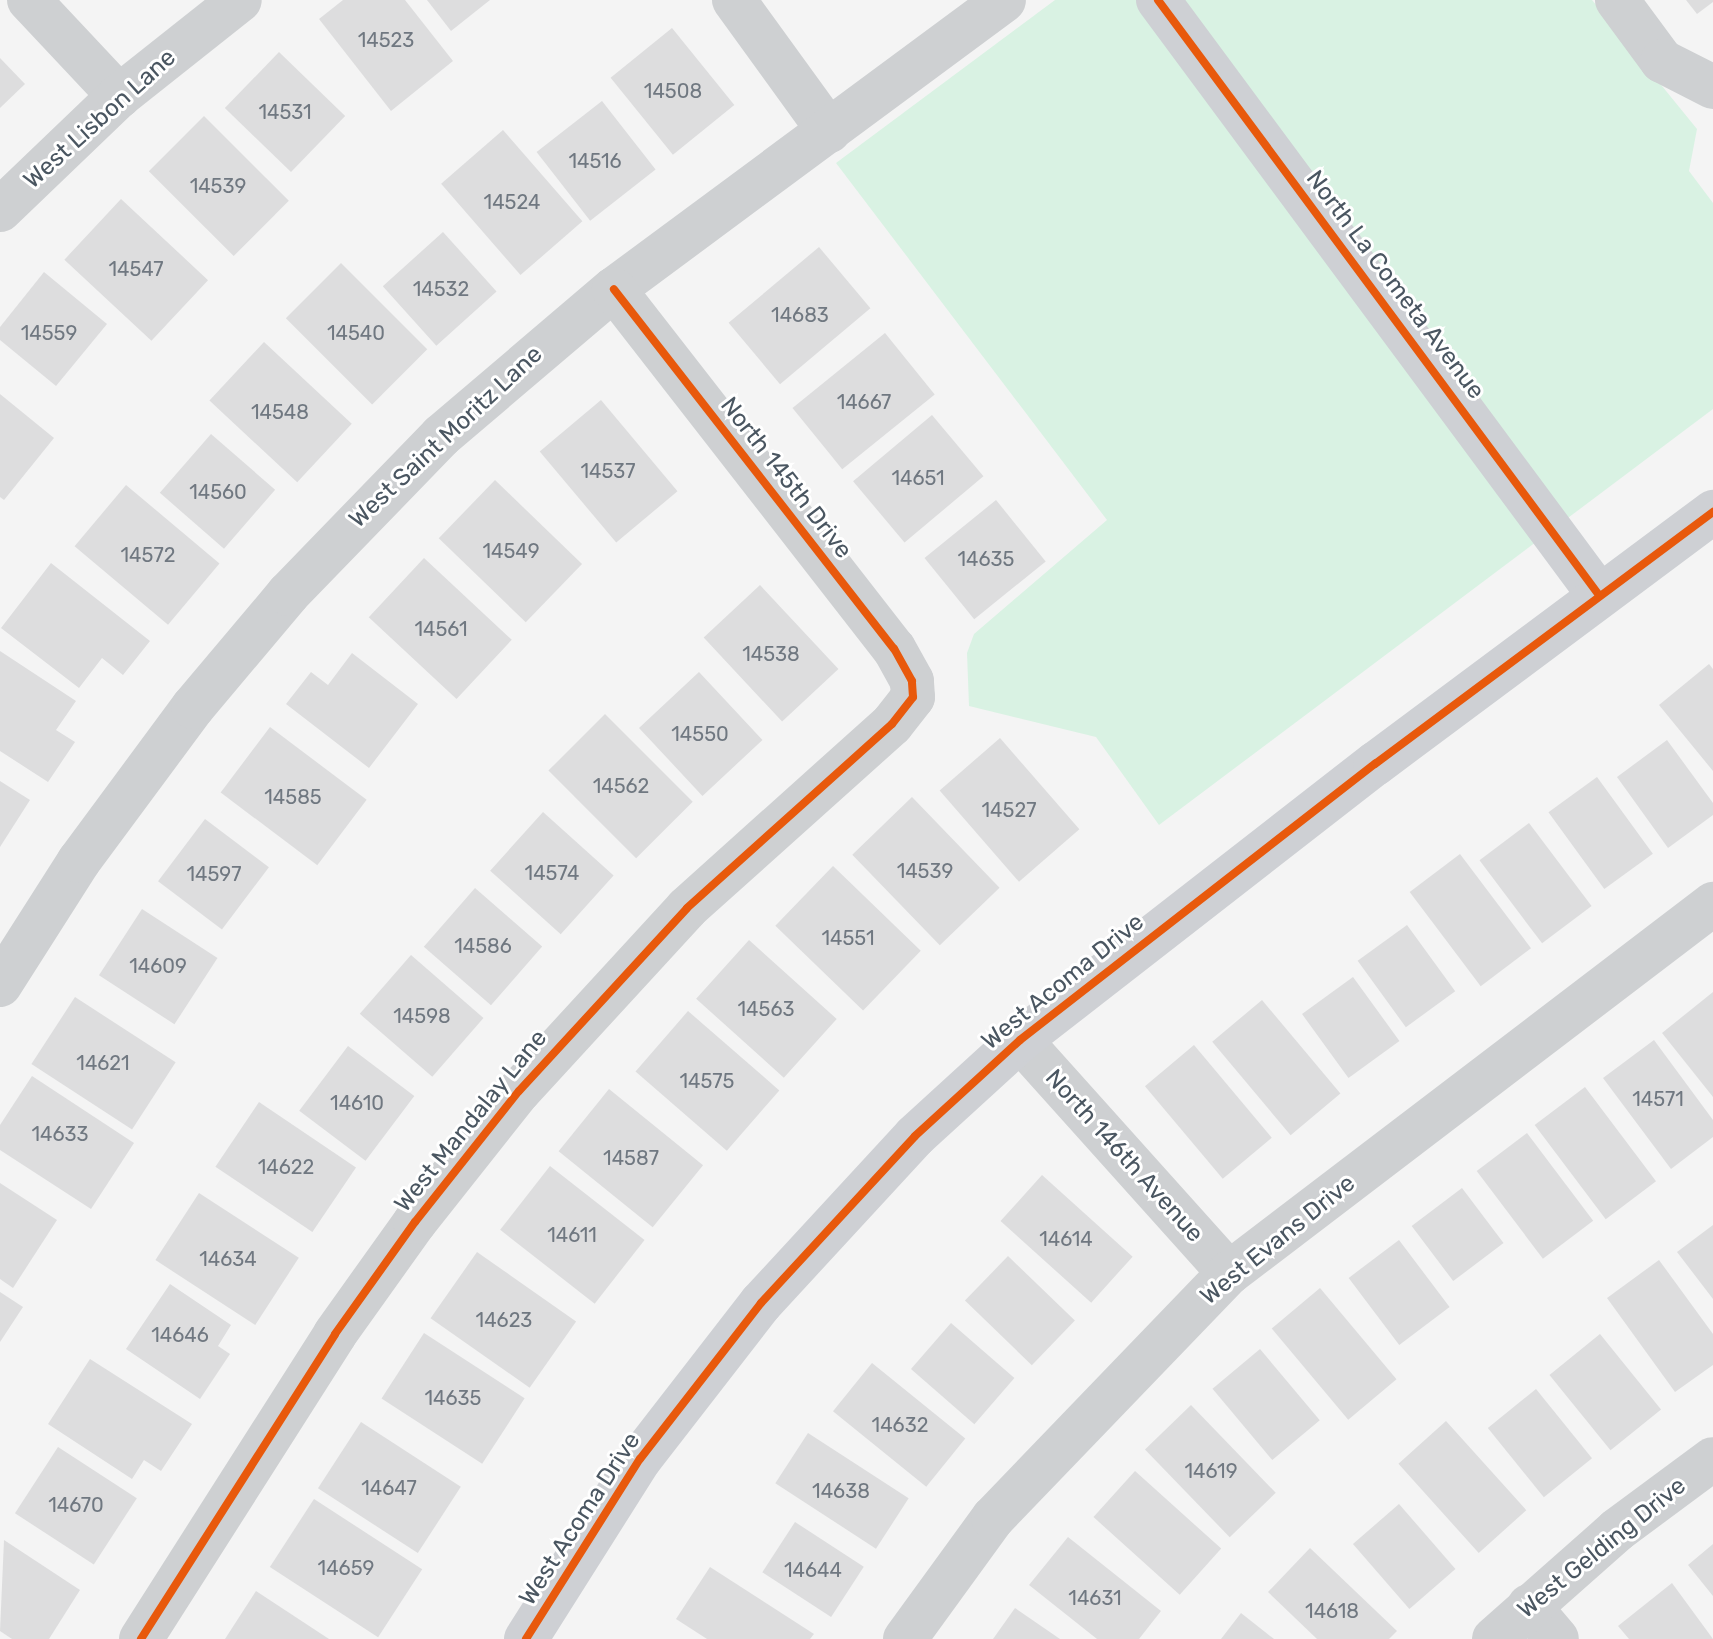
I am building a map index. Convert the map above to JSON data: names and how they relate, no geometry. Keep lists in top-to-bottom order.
{
  "streets": {
    "street": [
      "West Lisbon Lane",
      "North La Cometa Avenue",
      "West Saint Moritz Lane",
      "North 145th Drive",
      "West Acoma Drive",
      "West Mandalay Lane",
      "North 146th Avenue",
      "West Evans Drive",
      "West Gelding Drive"
    ]
  },
  "crossings": [
    ["North La Cometa Avenue", "West Acoma Drive"],
    ["West Saint Moritz Lane", "North 145th Drive"],
    ["North 145th Drive", "West Mandalay Lane"],
    ["West Acoma Drive", "North 146th Avenue"],
    ["North 146th Avenue", "West Evans Drive"]
  ],
  "house_numbers": [
    "14523",
    "14508",
    "14531",
    "14516",
    "14539",
    "14524",
    "14547",
    "14532",
    "14683",
    "14559",
    "14540",
    "14667",
    "14548",
    "14537",
    "14651",
    "14560",
    "14549",
    "14572",
    "14635",
    "14561",
    "14538",
    "14550",
    "14562",
    "14585",
    "14527",
    "14539",
    "14574",
    "14597",
    "14551",
    "14586",
    "14609",
    "14563",
    "14598",
    "14621",
    "14575",
    "14571",
    "14610",
    "14633",
    "14587",
    "14622",
    "14611",
    "14614",
    "14634",
    "14623",
    "14646",
    "14635",
    "14632",
    "14619",
    "14647",
    "14638",
    "14670",
    "14659",
    "14644",
    "14631",
    "14618"
  ]
}
